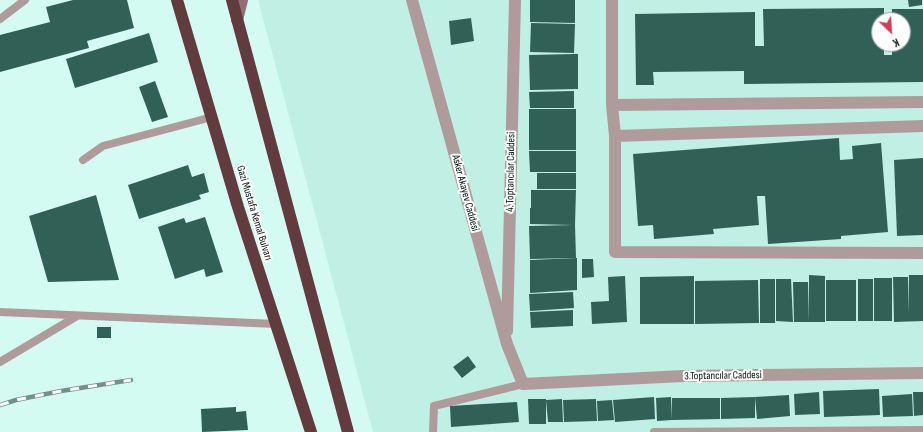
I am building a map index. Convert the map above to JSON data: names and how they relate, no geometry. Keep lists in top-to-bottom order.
{
  "streets": {
    "highway": ["Gazi Mustafa Kemal Bulvarı"],
    "street": ["4. Toptancılar Caddesi", "Asker Akayev Caddesi", "3.Toptancılar Caddesi"]
  },
  "crossings": [
    ["4. Toptancılar Caddesi", "Asker Akayev Caddesi"],
    ["Asker Akayev Caddesi", "3.Toptancılar Caddesi"]
  ],
  "north": "bottom right"
}
